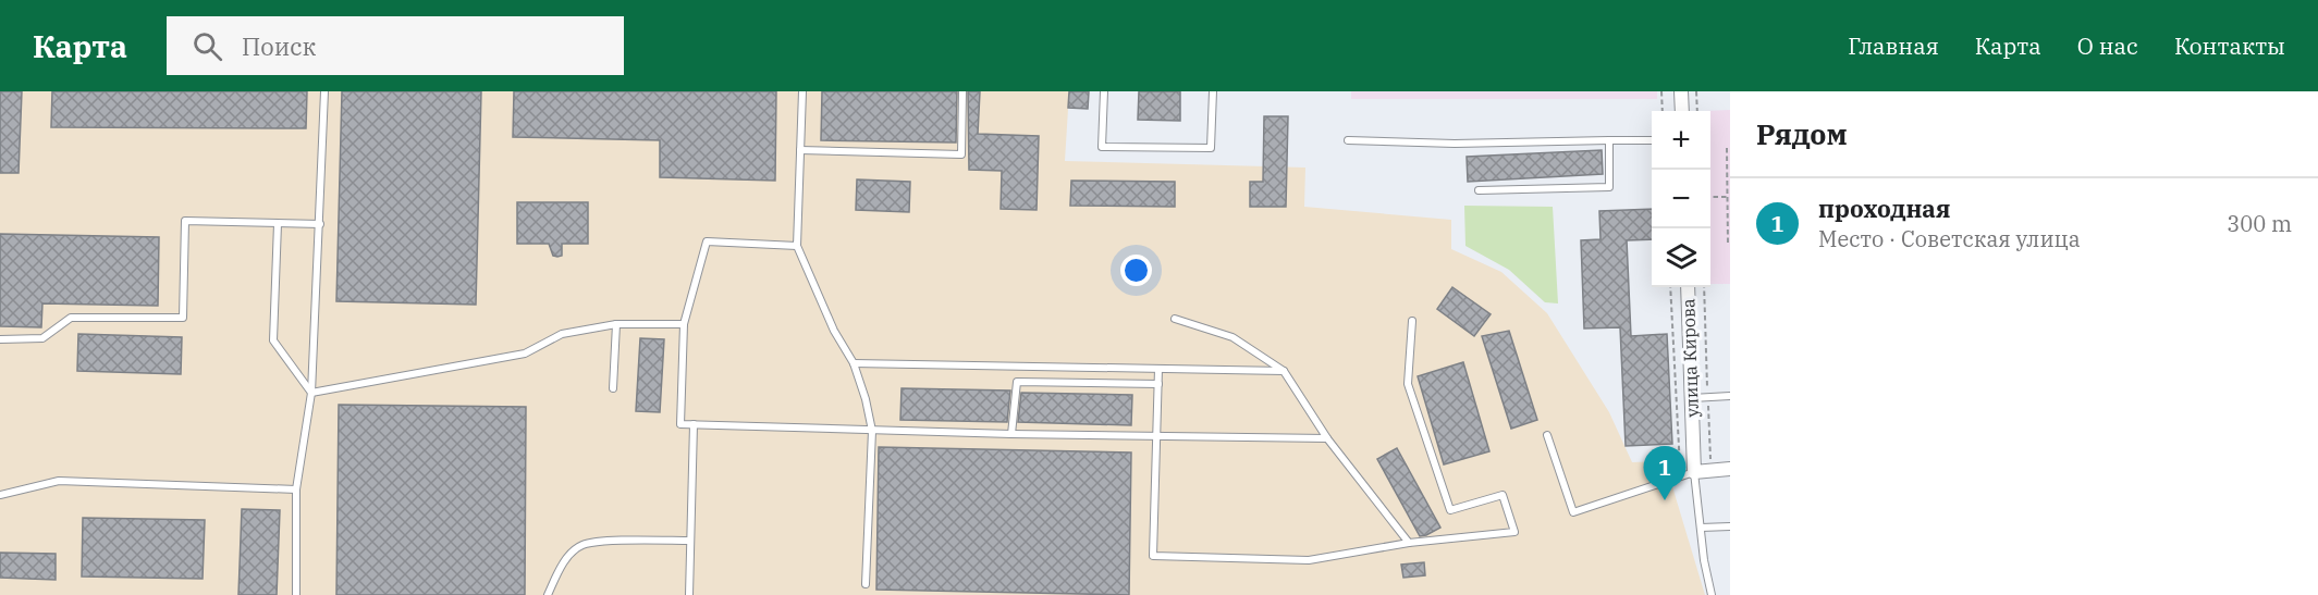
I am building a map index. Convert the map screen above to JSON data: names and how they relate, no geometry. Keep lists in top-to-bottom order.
{
  "streets": {
    "street": ["улица Кирова"]
  },
  "page": {
    "header": "Карта",
    "search": "Поиск",
    "nav": [
      "Главная",
      "Карта",
      "О нас",
      "Контакты"
    ],
    "heading": "Рядом",
    "map_buttons": ["+", "−"],
    "list": [
      {
        "mark": "1",
        "name": "проходная",
        "note": "Место · Советская улица",
        "value": "300 m"
      }
    ],
    "pins": "1"
  }
}
